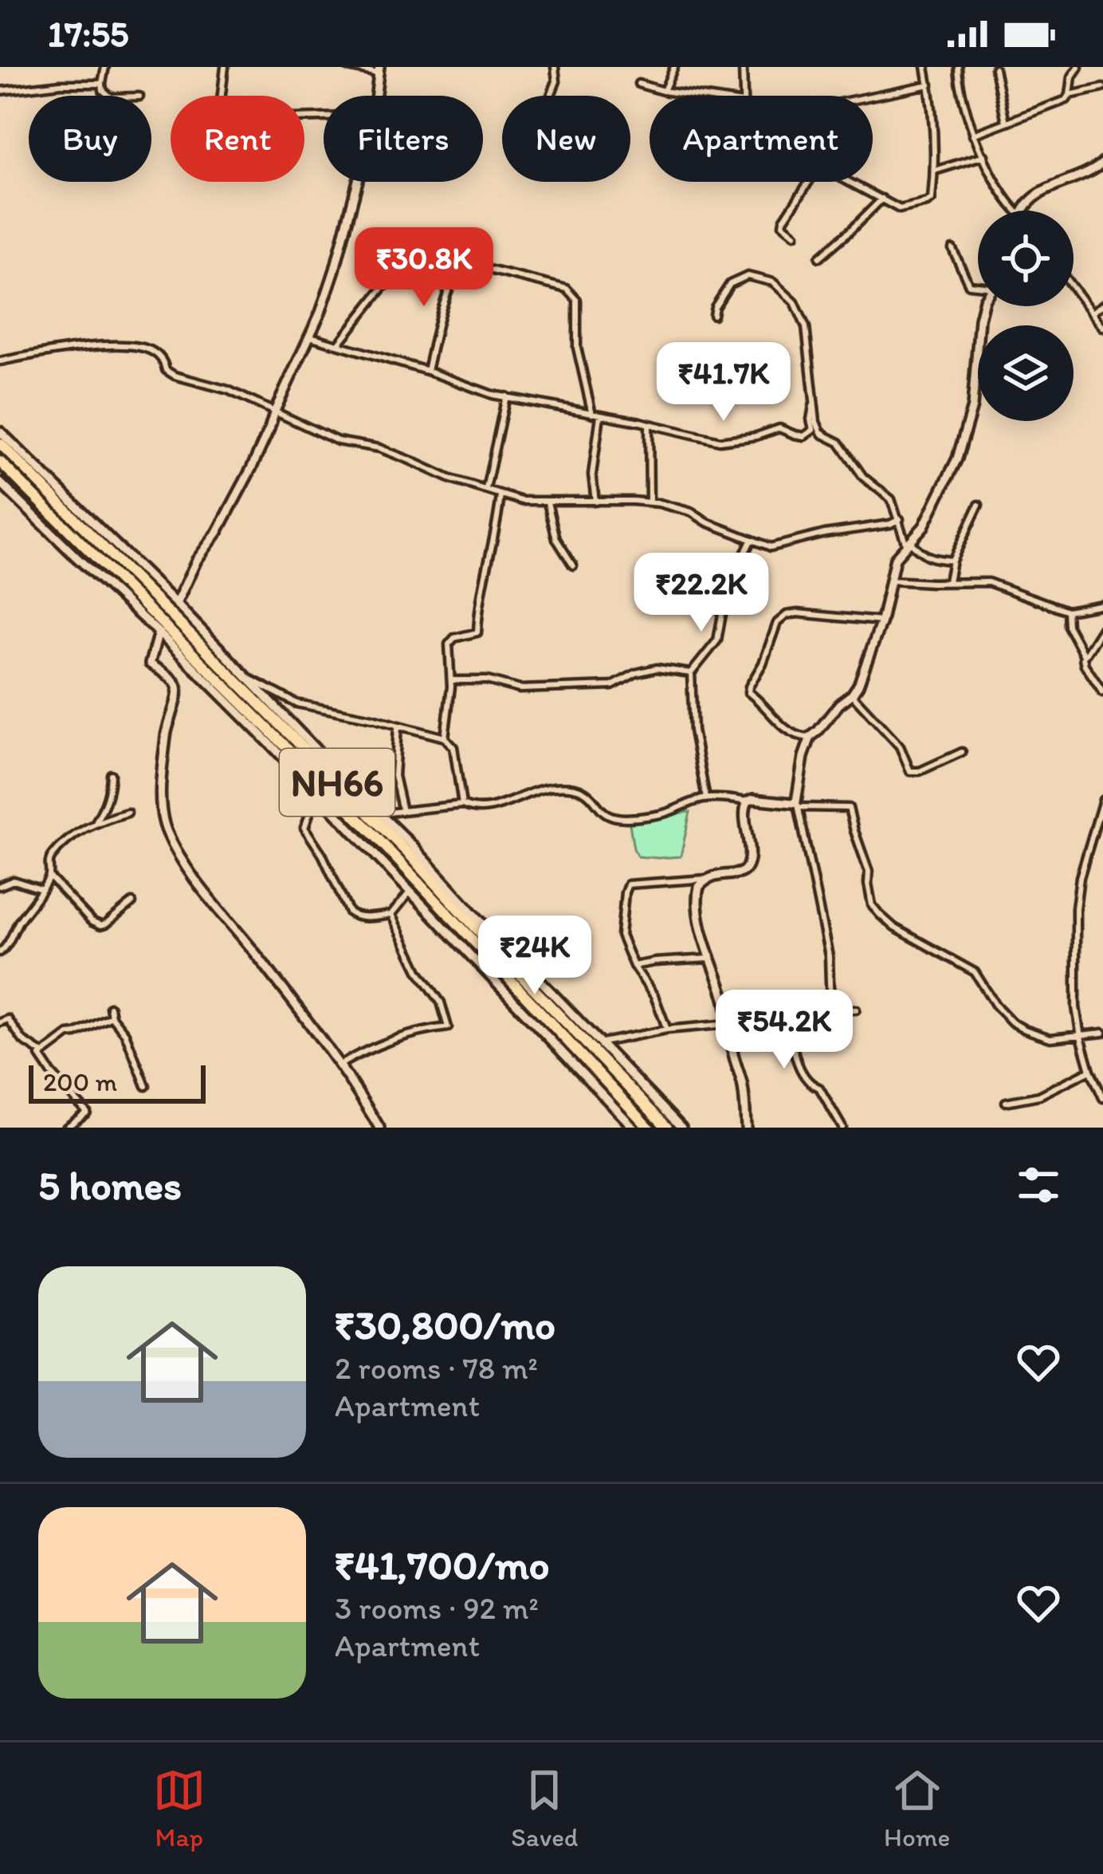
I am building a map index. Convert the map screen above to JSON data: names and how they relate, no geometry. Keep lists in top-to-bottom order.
{
  "streets": {
    "highway": ["NH66"]
  },
  "scale_bar": "200 m",
  "page": {
    "status": "17:55",
    "chip": [
      "Buy",
      "Rent",
      "Filters",
      "New",
      "Apartment"
    ],
    "price": [
      "₹30.8K",
      "₹41.7K",
      "₹22.2K",
      "₹24K",
      "₹54.2K"
    ],
    "scale": "200 m",
    "heading": "5 homes",
    "list": [
      {
        "name": "₹30,800/mo",
        "note": "2 rooms · 78 m² · Apartment"
      },
      {
        "name": "₹41,700/mo",
        "note": "3 rooms · 92 m² · Apartment"
      }
    ],
    "tabs": ["Map", "Saved", "Home"]
  }
}
